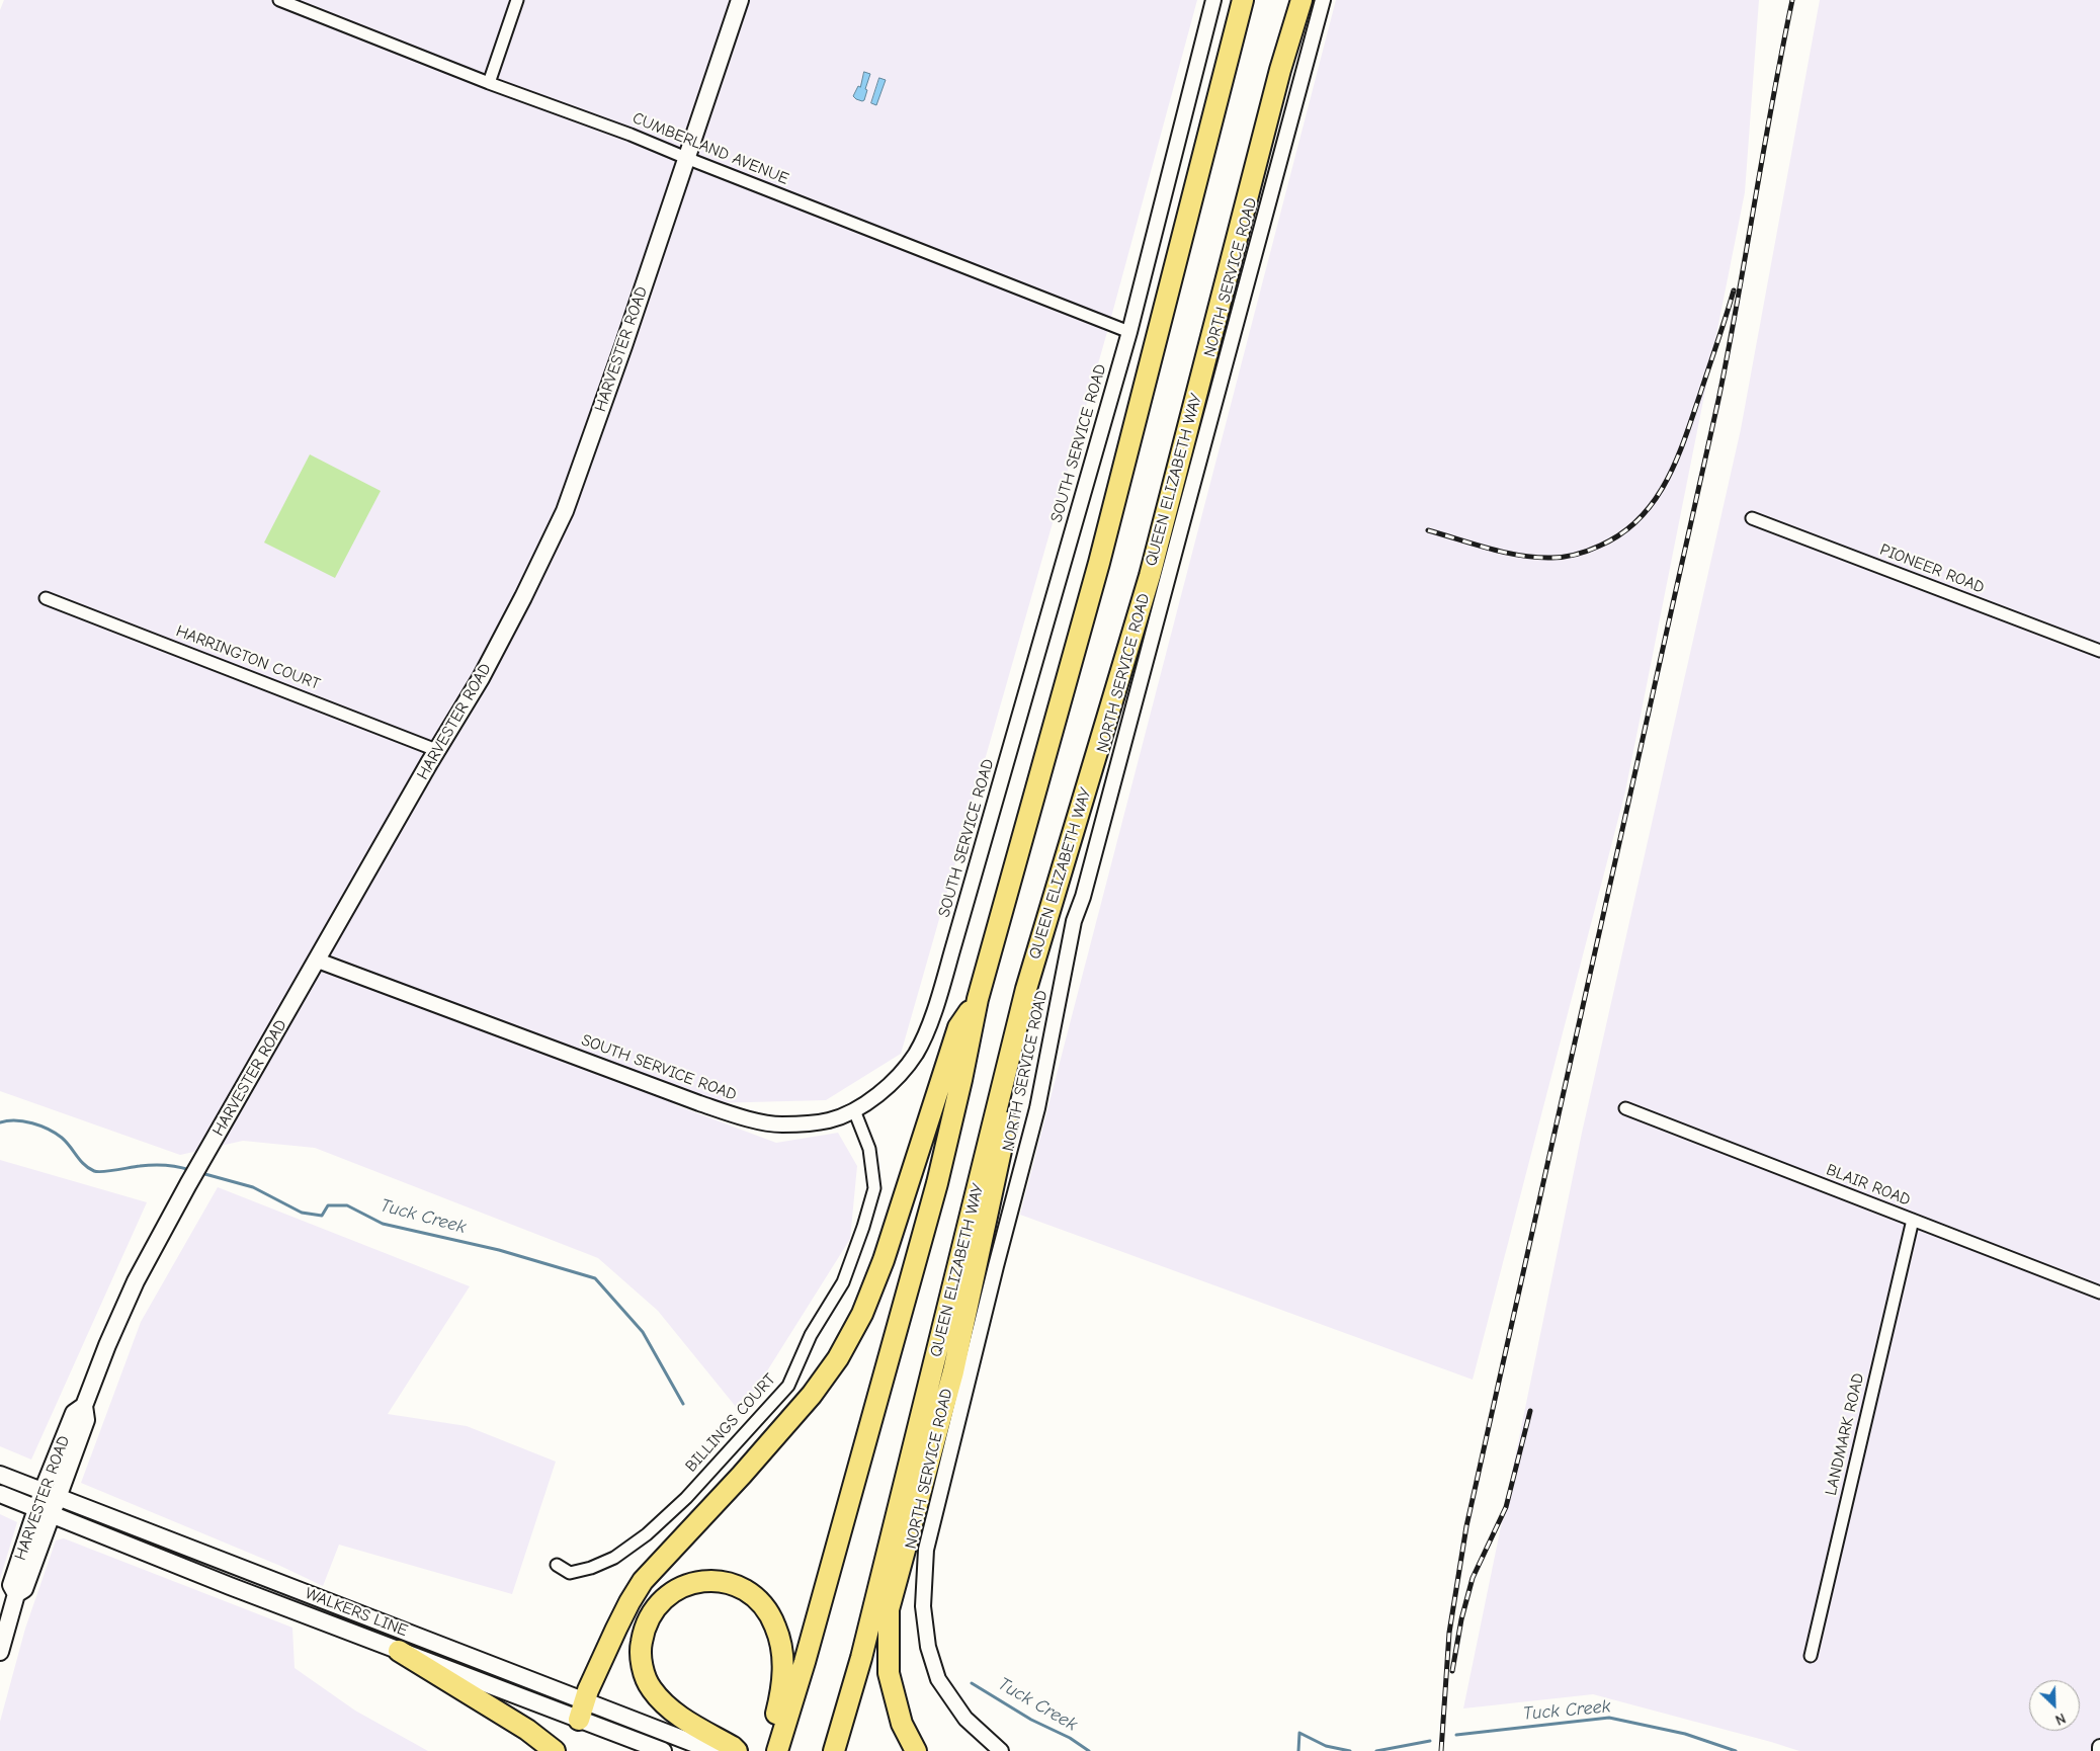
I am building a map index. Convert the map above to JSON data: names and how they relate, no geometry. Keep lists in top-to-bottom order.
{
  "streets": {
    "highway": ["QUEEN ELIZABETH WAY"],
    "main road": ["HARVESTER ROAD", "WALKERS LINE"],
    "street": [
      "CUMBERLAND AVENUE",
      "NORTH SERVICE ROAD",
      "SOUTH SERVICE ROAD",
      "PIONEER ROAD",
      "HARRINGTON COURT",
      "BLAIR ROAD",
      "BILLINGS COURT",
      "LANDMARK ROAD"
    ]
  },
  "crossings": [
    ["CUMBERLAND AVENUE", "HARVESTER ROAD"],
    ["CUMBERLAND AVENUE", "SOUTH SERVICE ROAD"],
    ["HARVESTER ROAD", "SOUTH SERVICE ROAD"],
    ["HARVESTER ROAD", "HARRINGTON COURT"],
    ["HARVESTER ROAD", "WALKERS LINE"],
    ["SOUTH SERVICE ROAD", "BILLINGS COURT"],
    ["BLAIR ROAD", "LANDMARK ROAD"]
  ],
  "water": ["Tuck Creek"],
  "north": "bottom right"
}
